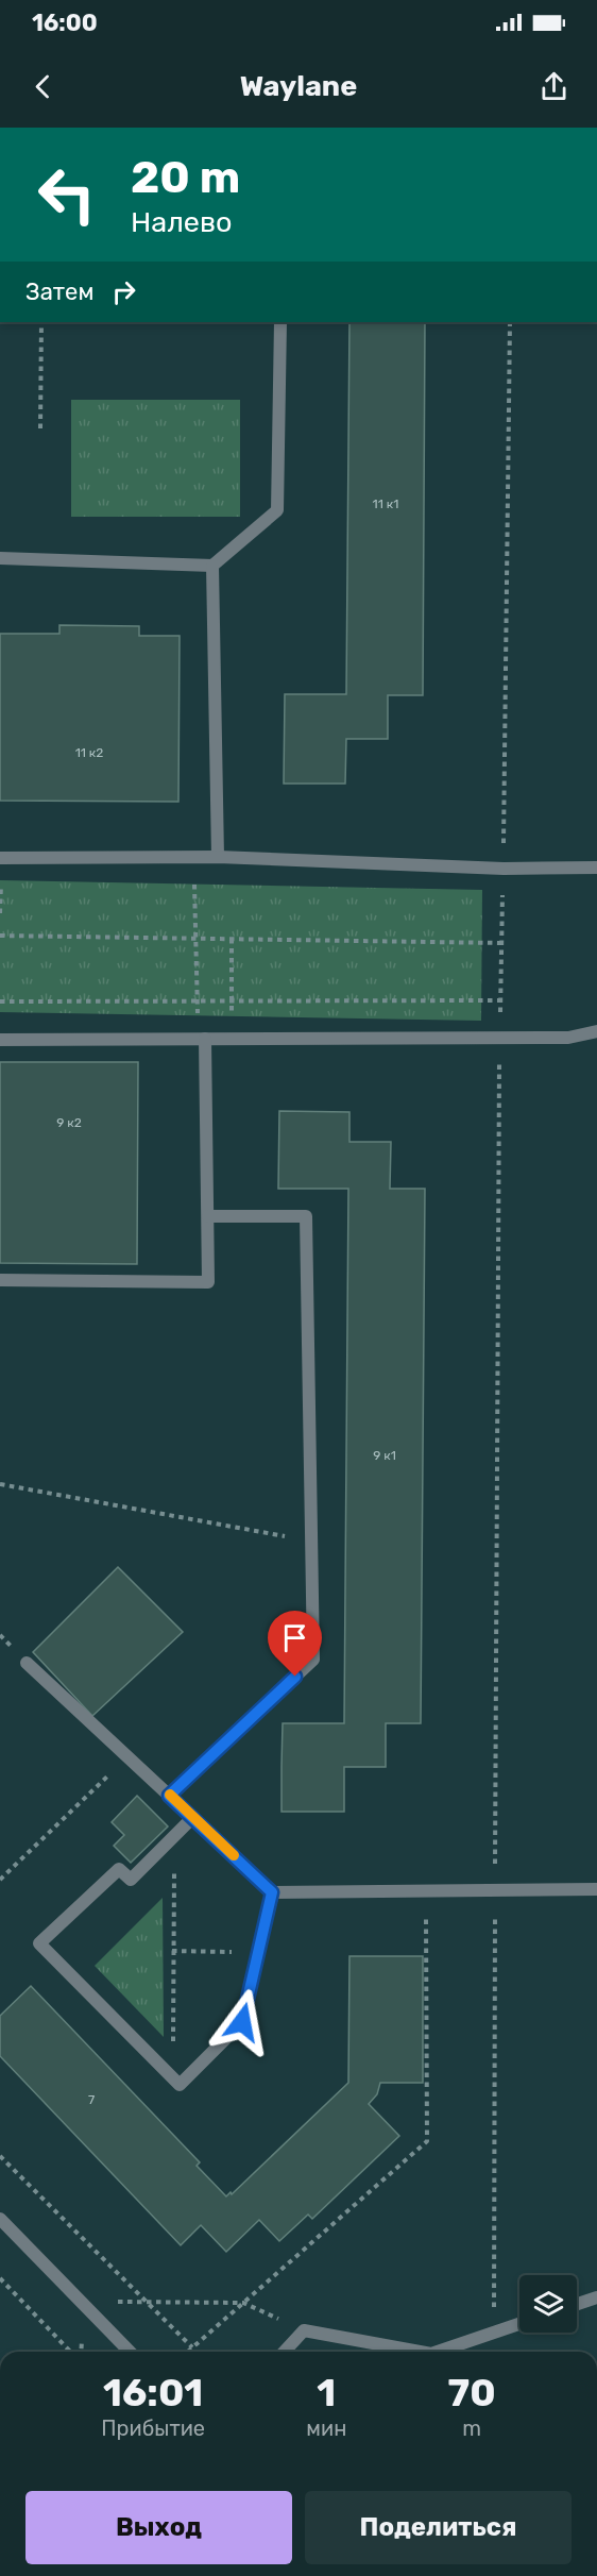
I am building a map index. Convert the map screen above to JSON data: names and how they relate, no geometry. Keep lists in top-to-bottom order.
{
  "house_numbers": [
    "11 к1",
    "11 к2",
    "9 к2",
    "9 к1",
    "7"
  ],
  "page": {
    "status": "16:00",
    "header": "Waylane",
    "turn": ["20 m", "Налево"],
    "then": "Затем",
    "eta": [
      "16:01",
      "Прибытие",
      "1",
      "мин",
      "70",
      "m"
    ],
    "buttons": ["Выход", "Поделиться"]
  }
}
